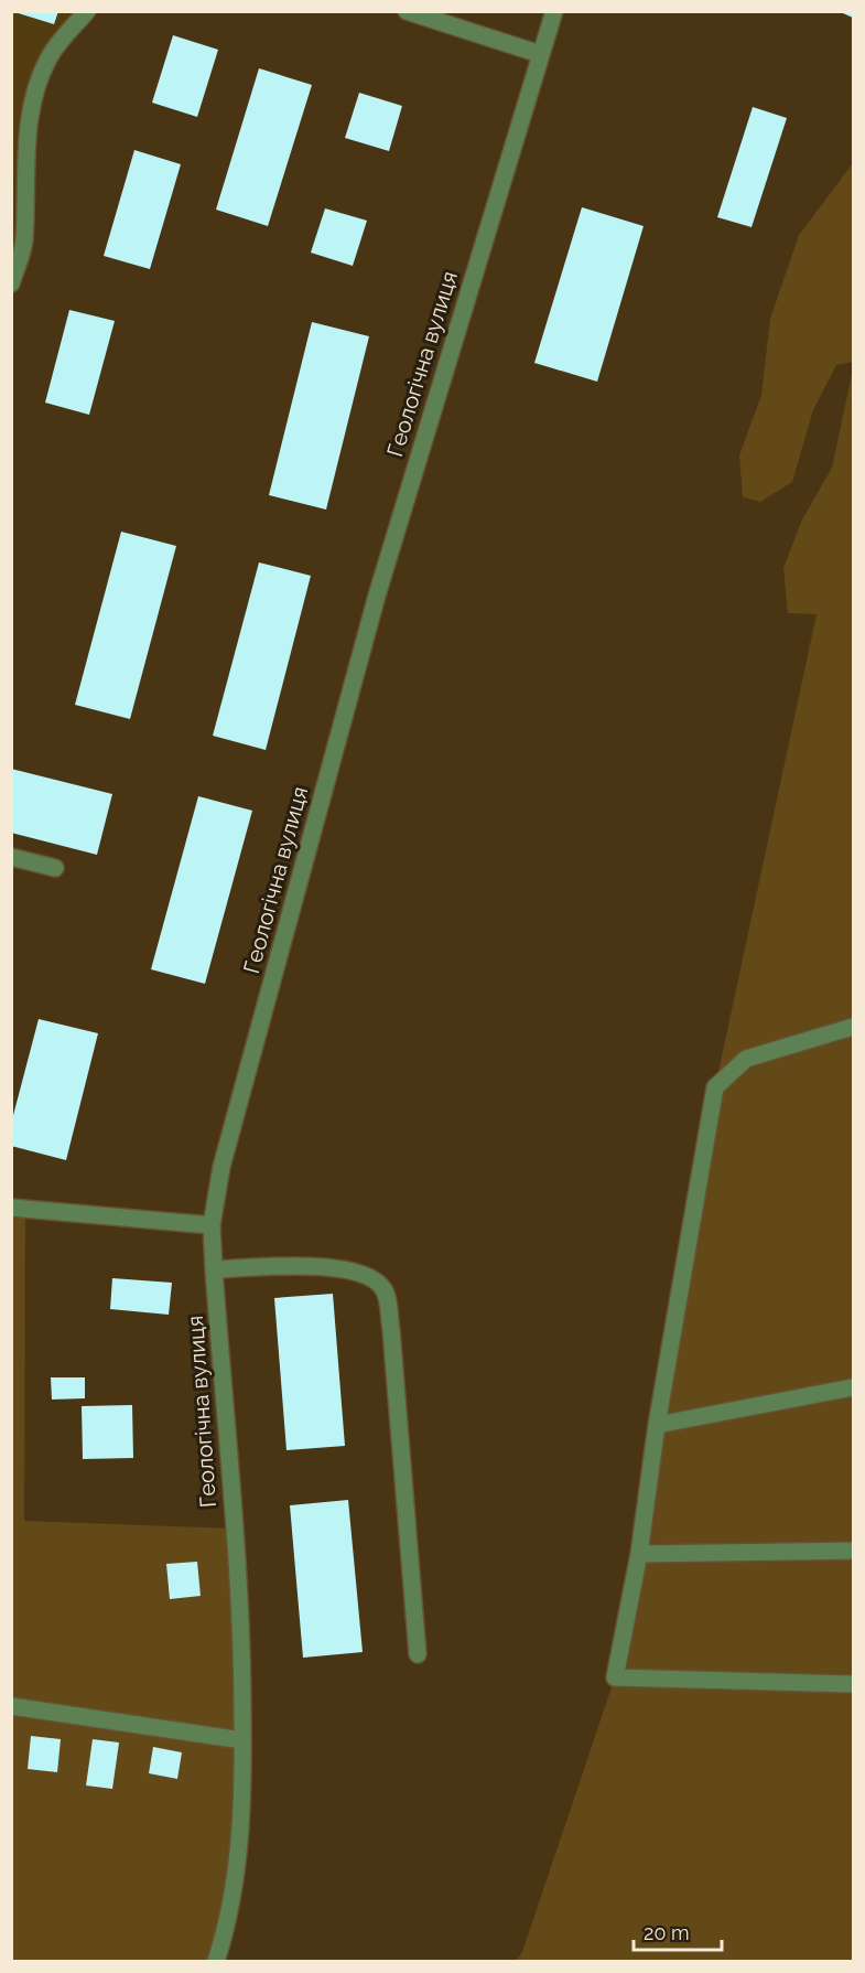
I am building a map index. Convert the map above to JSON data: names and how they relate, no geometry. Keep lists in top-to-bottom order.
{
  "streets": {
    "street": ["Геологічна вулиця"]
  },
  "scale_bar": "20 m"
}
